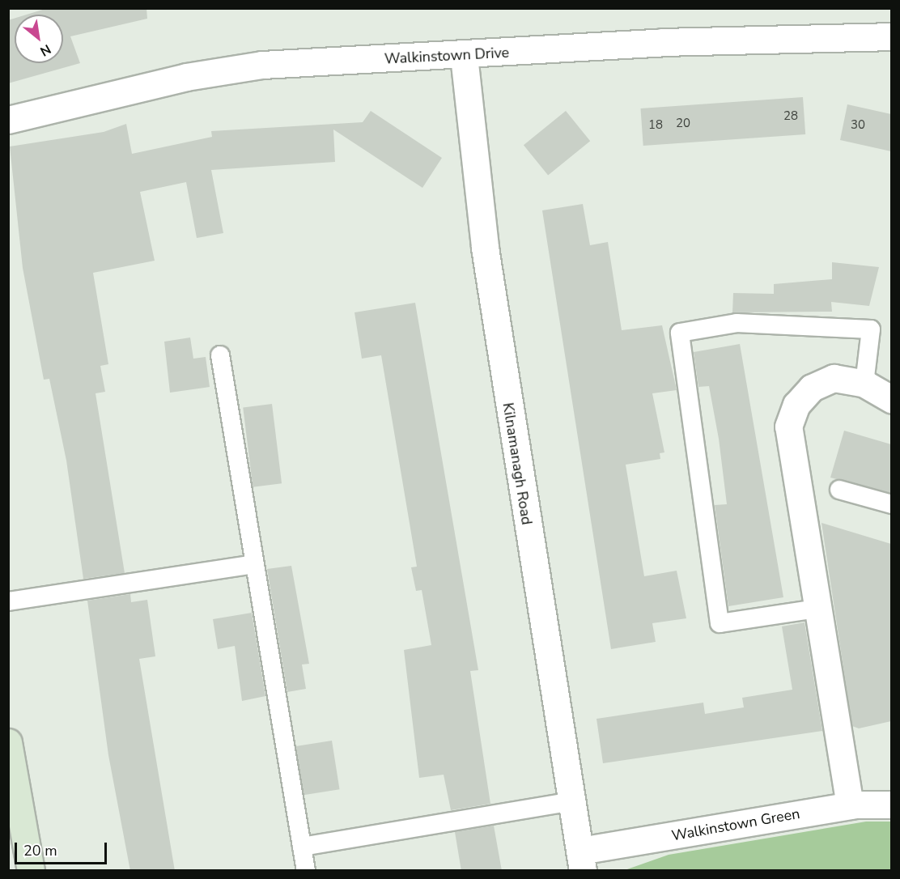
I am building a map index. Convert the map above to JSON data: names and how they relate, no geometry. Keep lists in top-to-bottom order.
{
  "streets": {
    "street": ["Walkinstown Drive", "Kilnamanagh Road", "Walkinstown Green"]
  },
  "crossings": [
    ["Walkinstown Drive", "Kilnamanagh Road"],
    ["Kilnamanagh Road", "Walkinstown Green"]
  ],
  "house_numbers": [
    "28",
    "20",
    "18",
    "30"
  ],
  "scale_bar": "20 m",
  "north": "bottom right"
}
